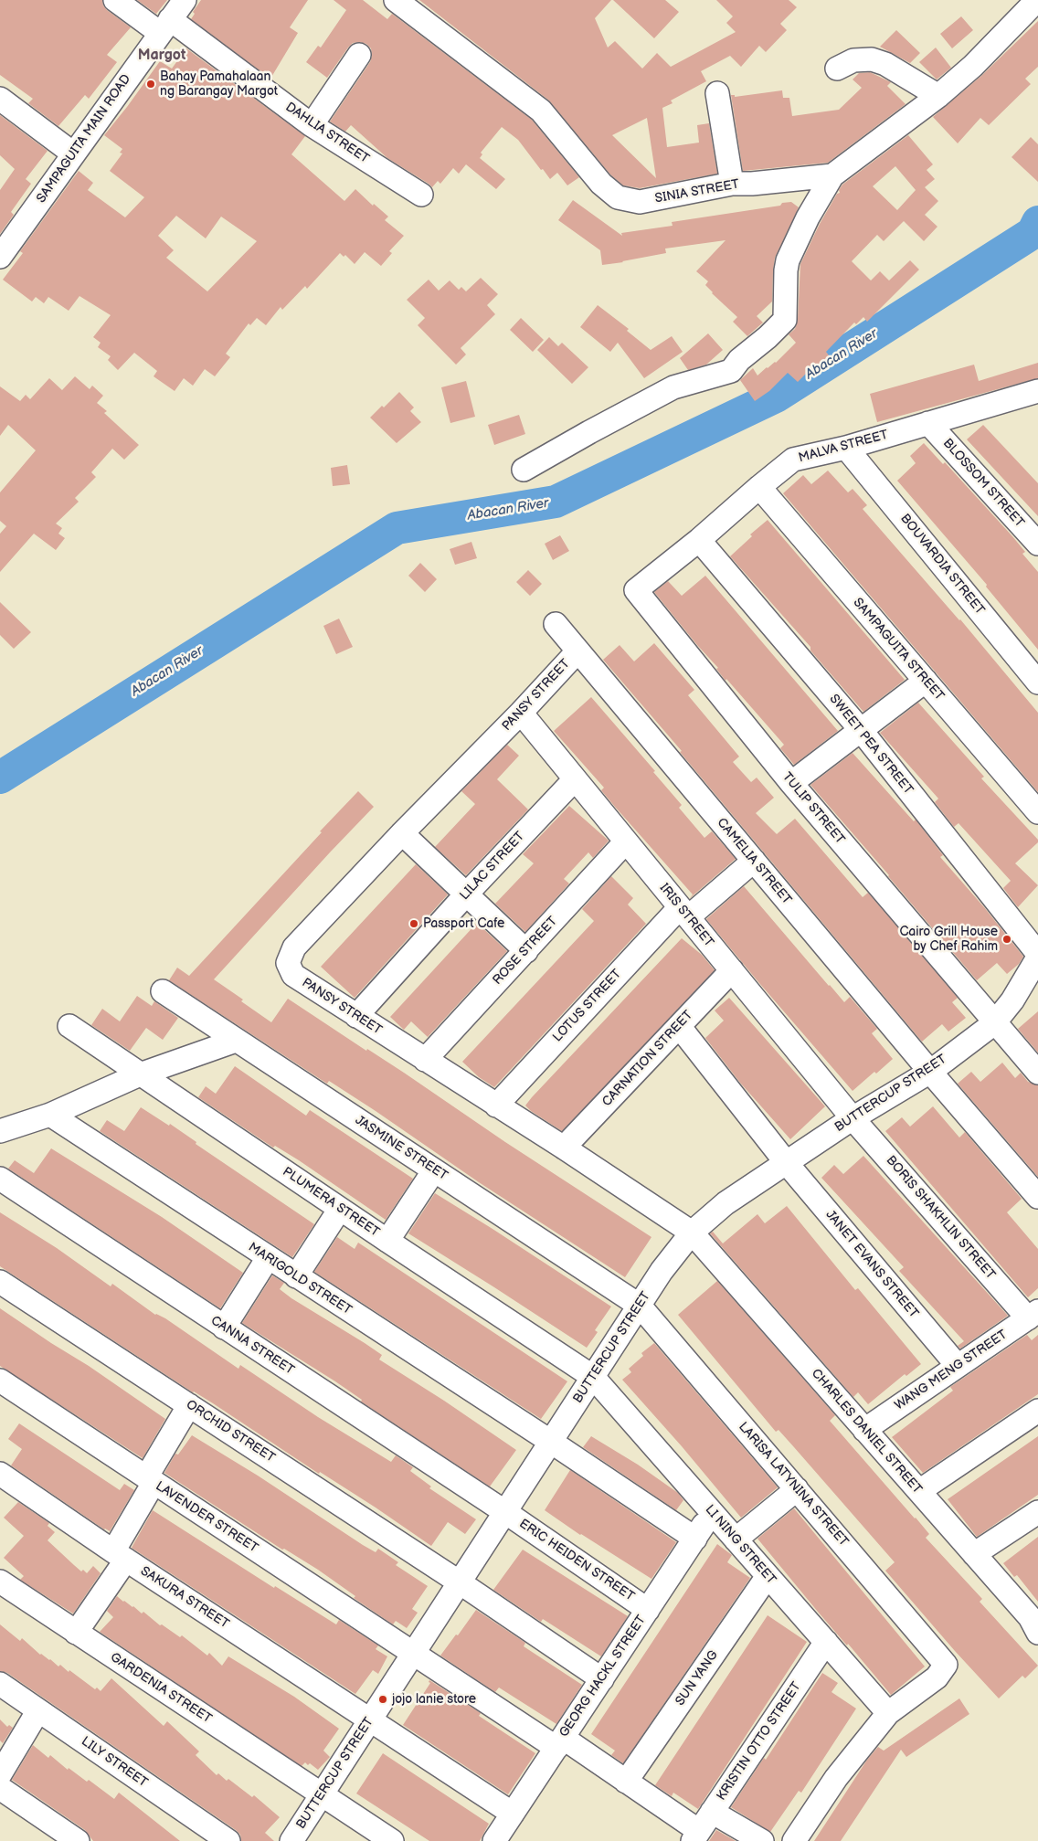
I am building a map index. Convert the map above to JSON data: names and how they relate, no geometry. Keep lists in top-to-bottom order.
{
  "streets": {
    "street": [
      "DAHLIA STREET",
      "SAMPAGUITA MAIN ROAD",
      "SINIA STREET",
      "MALVA STREET",
      "BLOSSOM STREET",
      "BOUVARDIA STREET",
      "SAMPAGUITA STREET",
      "PANSY STREET",
      "SWEET PEA STREET",
      "TULIP STREET",
      "CAMELIA STREET",
      "LILAC STREET",
      "IRIS STREET",
      "ROSE STREET",
      "LOTUS STREET",
      "CARNATION STREET",
      "BUTTERCUP STREET",
      "JASMINE STREET",
      "PLUMERA STREET",
      "BORIS SHAKHLIN STREET",
      "JANET EVANS STREET",
      "MARIGOLD STREET",
      "CANNA STREET",
      "WANG MENG STREET",
      "ORCHID STREET",
      "CHARLES DANIEL STREET",
      "LARISA LATYNINA STREET",
      "LAVENDER STREET",
      "LI NING STREET",
      "ERIC HEIDEN STREET",
      "SAKURA STREET",
      "GEORG HACKL STREET",
      "SUN YANG",
      "GARDENIA STREET",
      "KRISTIN OTTO STREET",
      "LILY STREET"
    ]
  },
  "crossings": [
    ["DAHLIA STREET", "SAMPAGUITA MAIN ROAD"],
    ["MALVA STREET", "BLOSSOM STREET"],
    ["MALVA STREET", "BOUVARDIA STREET"],
    ["MALVA STREET", "SAMPAGUITA STREET"],
    ["MALVA STREET", "SWEET PEA STREET"],
    ["MALVA STREET", "TULIP STREET"],
    ["PANSY STREET", "CAMELIA STREET"],
    ["PANSY STREET", "LILAC STREET"],
    ["PANSY STREET", "IRIS STREET"],
    ["PANSY STREET", "ROSE STREET"],
    ["PANSY STREET", "LOTUS STREET"],
    ["PANSY STREET", "CARNATION STREET"],
    ["PANSY STREET", "BUTTERCUP STREET"],
    ["PANSY STREET", "CHARLES DANIEL STREET"],
    ["TULIP STREET", "BUTTERCUP STREET"],
    ["CAMELIA STREET", "LOTUS STREET"],
    ["CAMELIA STREET", "BUTTERCUP STREET"],
    ["LILAC STREET", "IRIS STREET"],
    ["IRIS STREET", "ROSE STREET"],
    ["IRIS STREET", "LOTUS STREET"],
    ["IRIS STREET", "CARNATION STREET"],
    ["IRIS STREET", "BUTTERCUP STREET"],
    ["IRIS STREET", "BORIS SHAKHLIN STREET"],
    ["CARNATION STREET", "JANET EVANS STREET"],
    ["BUTTERCUP STREET", "JASMINE STREET"],
    ["BUTTERCUP STREET", "PLUMERA STREET"],
    ["BUTTERCUP STREET", "BORIS SHAKHLIN STREET"],
    ["BUTTERCUP STREET", "JANET EVANS STREET"],
    ["BUTTERCUP STREET", "MARIGOLD STREET"],
    ["BUTTERCUP STREET", "CANNA STREET"],
    ["BUTTERCUP STREET", "ORCHID STREET"],
    ["BUTTERCUP STREET", "CHARLES DANIEL STREET"],
    ["BUTTERCUP STREET", "LARISA LATYNINA STREET"],
    ["BUTTERCUP STREET", "LAVENDER STREET"],
    ["BUTTERCUP STREET", "LI NING STREET"],
    ["BUTTERCUP STREET", "ERIC HEIDEN STREET"],
    ["BUTTERCUP STREET", "SAKURA STREET"],
    ["BUTTERCUP STREET", "GARDENIA STREET"],
    ["JASMINE STREET", "LARISA LATYNINA STREET"],
    ["PLUMERA STREET", "LI NING STREET"],
    ["BORIS SHAKHLIN STREET", "WANG MENG STREET"],
    ["JANET EVANS STREET", "WANG MENG STREET"],
    ["MARIGOLD STREET", "GEORG HACKL STREET"],
    ["CANNA STREET", "ERIC HEIDEN STREET"],
    ["WANG MENG STREET", "CHARLES DANIEL STREET"],
    ["ORCHID STREET", "GEORG HACKL STREET"],
    ["LARISA LATYNINA STREET", "LI NING STREET"],
    ["LAVENDER STREET", "GEORG HACKL STREET"],
    ["LAVENDER STREET", "SUN YANG"],
    ["LAVENDER STREET", "KRISTIN OTTO STREET"],
    ["LI NING STREET", "GEORG HACKL STREET"],
    ["LI NING STREET", "SUN YANG"],
    ["LI NING STREET", "KRISTIN OTTO STREET"],
    ["ERIC HEIDEN STREET", "GEORG HACKL STREET"],
    ["SAKURA STREET", "GEORG HACKL STREET"]
  ],
  "districts": ["Margot"],
  "water": ["Abacan River"],
  "places": [
    "Bahay Pamahalaan ng Barangay Margot",
    "Passport Cafe",
    "Cairo Grill House by Chef Rahim",
    "jojo lanie store"
  ]
}
